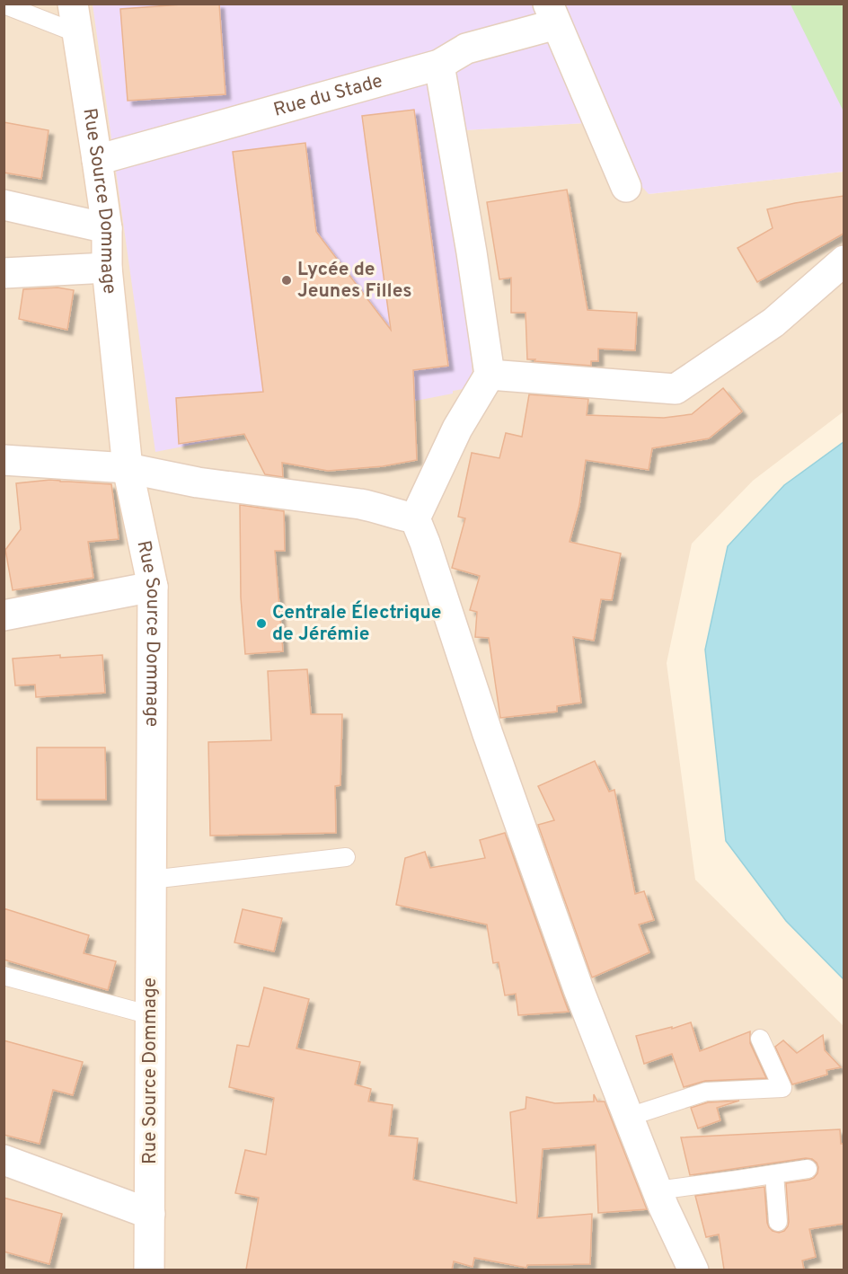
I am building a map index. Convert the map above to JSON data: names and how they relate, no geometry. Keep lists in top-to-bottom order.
{
  "streets": {
    "street": ["Rue du Stade", "Rue Source Dommage"]
  },
  "crossings": [
    ["Rue du Stade", "Rue Source Dommage"]
  ],
  "places": ["Lycée de Jeunes Filles", "Centrale Électrique de Jérémie"]
}
